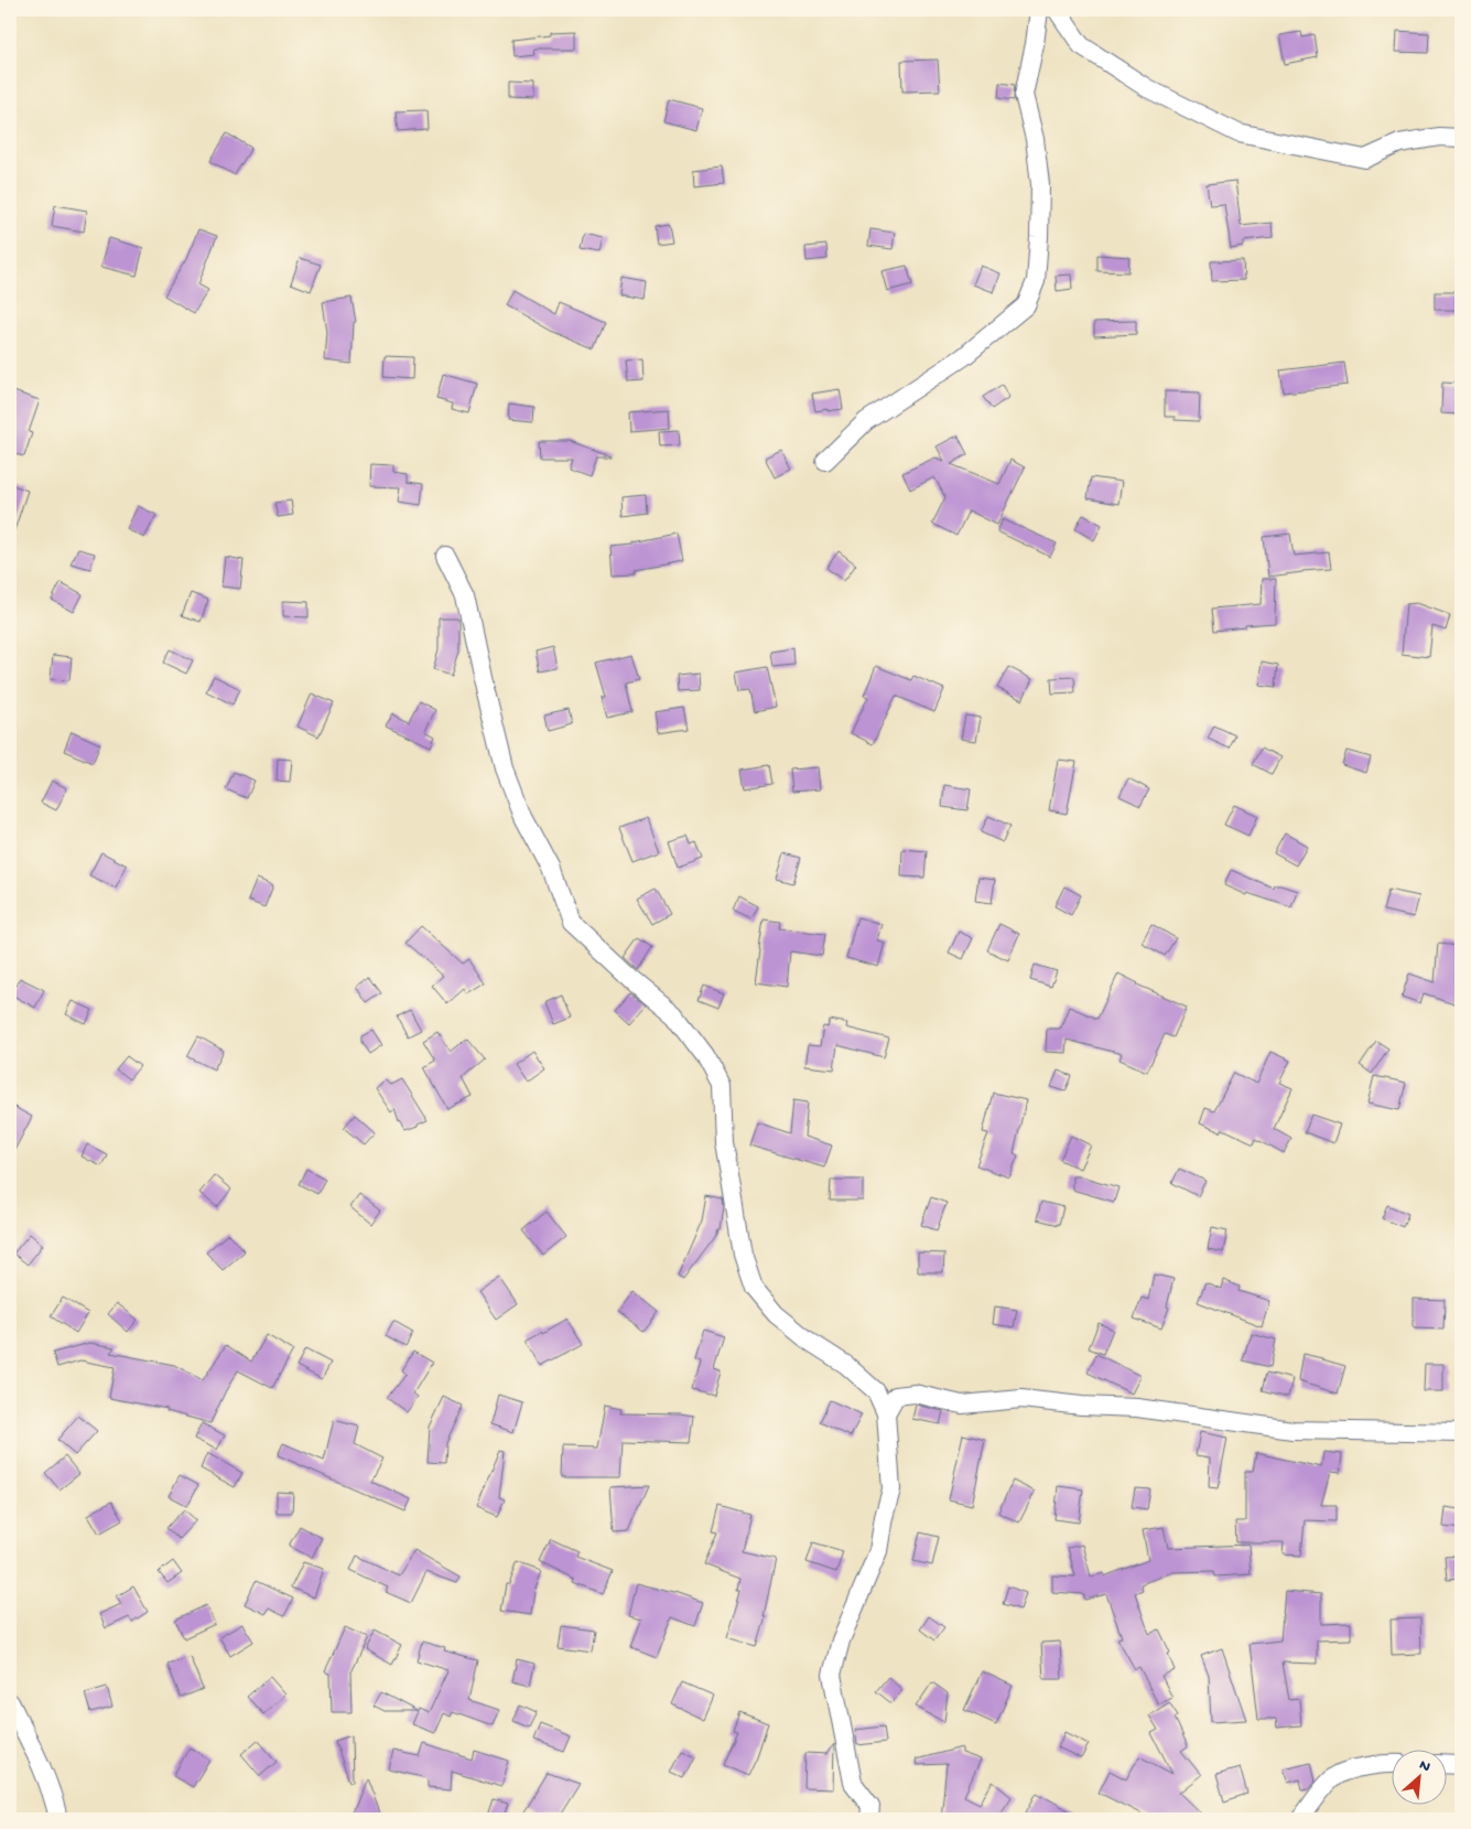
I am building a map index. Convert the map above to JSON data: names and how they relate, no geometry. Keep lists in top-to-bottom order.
{
  "north": "top right"
}
